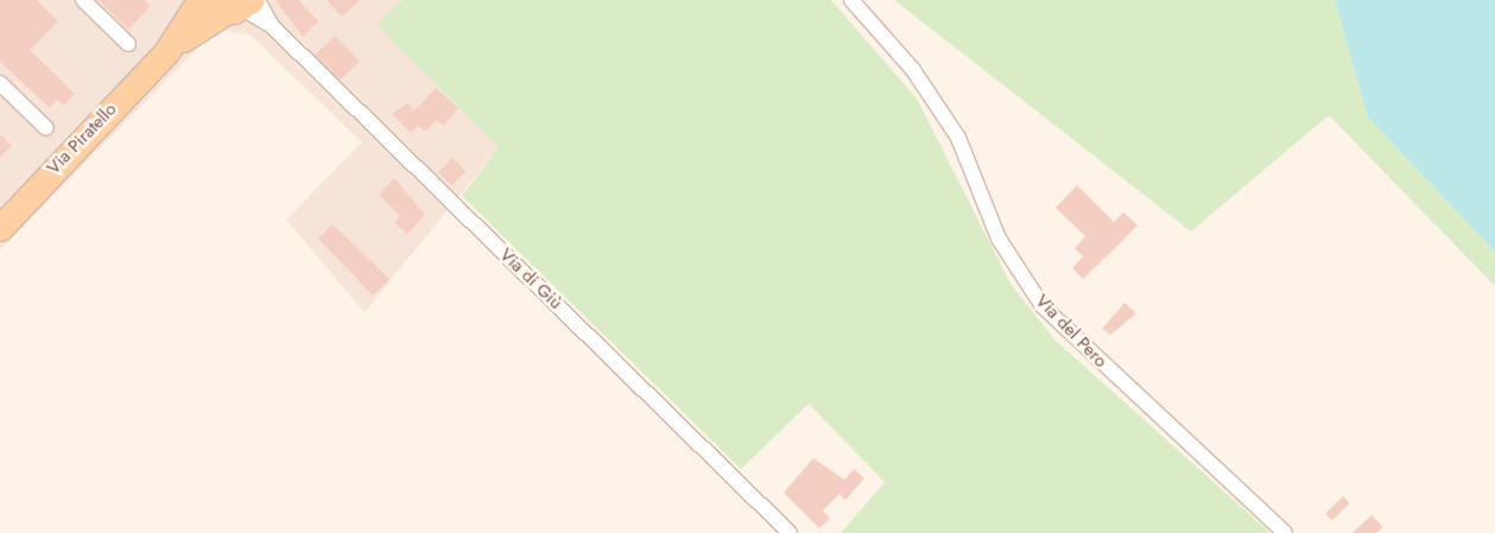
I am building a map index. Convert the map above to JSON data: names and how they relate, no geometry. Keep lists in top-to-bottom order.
{
  "streets": {
    "main road": ["Via Piratello"],
    "street": ["Via di Giù", "Via del Pero"]
  },
  "crossings": [
    ["Via Piratello", "Via di Giù"]
  ]
}
